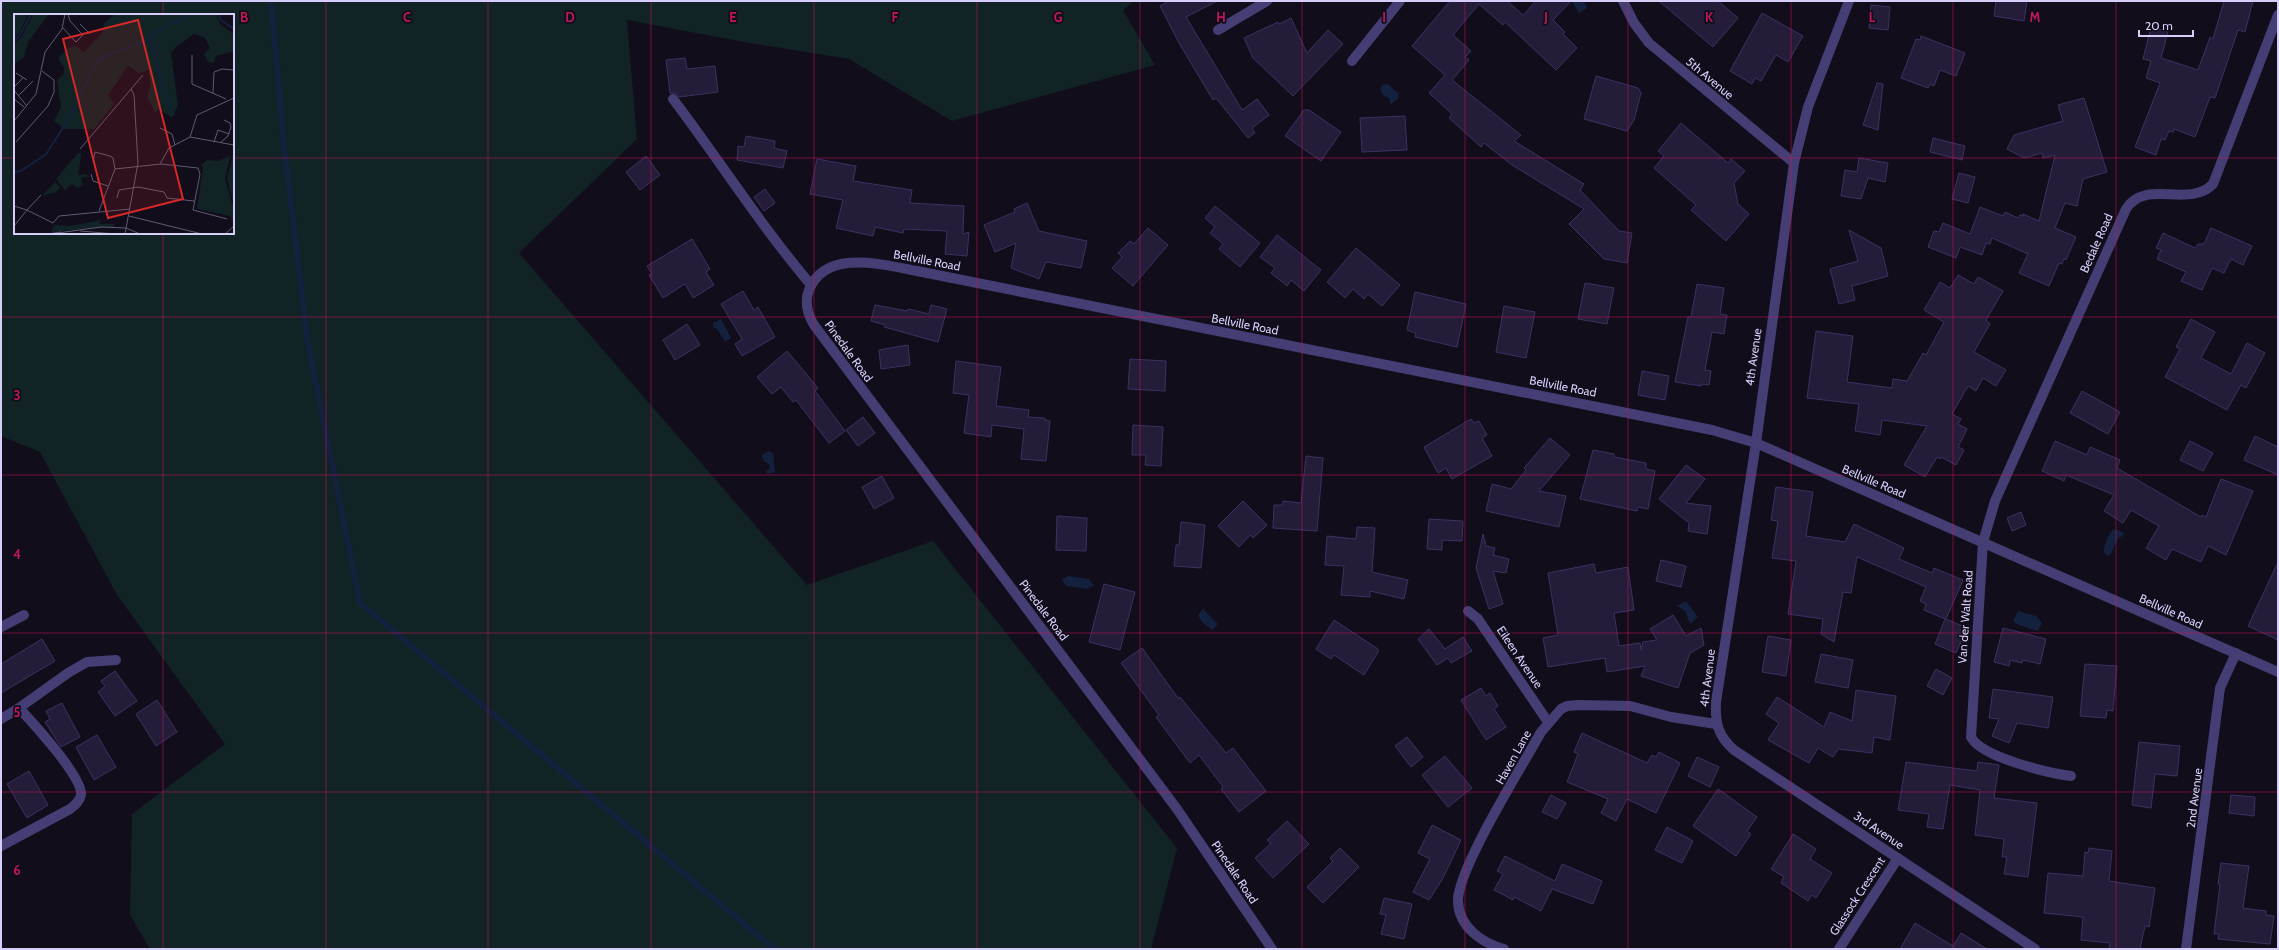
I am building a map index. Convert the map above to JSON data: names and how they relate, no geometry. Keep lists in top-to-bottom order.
{
  "streets": {
    "street": [
      "5th Avenue",
      "Bedale Road",
      "Bellville Road",
      "Pinedale Road",
      "4th Avenue",
      "Van der Walt Road",
      "Eileen Avenue",
      "Haven Lane",
      "2nd Avenue",
      "3rd Avenue",
      "Glassock Crescent"
    ]
  },
  "crossings": [
    ["5th Avenue", "4th Avenue"],
    ["Bedale Road", "Bellville Road"],
    ["Bedale Road", "Van der Walt Road"],
    ["Bellville Road", "Pinedale Road"],
    ["Bellville Road", "4th Avenue"],
    ["Bellville Road", "Van der Walt Road"],
    ["Bellville Road", "2nd Avenue"],
    ["4th Avenue", "Haven Lane"],
    ["4th Avenue", "3rd Avenue"],
    ["Eileen Avenue", "Haven Lane"],
    ["Haven Lane", "3rd Avenue"],
    ["3rd Avenue", "Glassock Crescent"]
  ],
  "scale_bar": "20 m",
  "grid": {
    "columns": [
      "B",
      "C",
      "D",
      "E",
      "F",
      "G",
      "H",
      "I",
      "J",
      "K",
      "L",
      "M"
    ],
    "rows": [
      "3",
      "4",
      "5",
      "6"
    ]
  }
}
